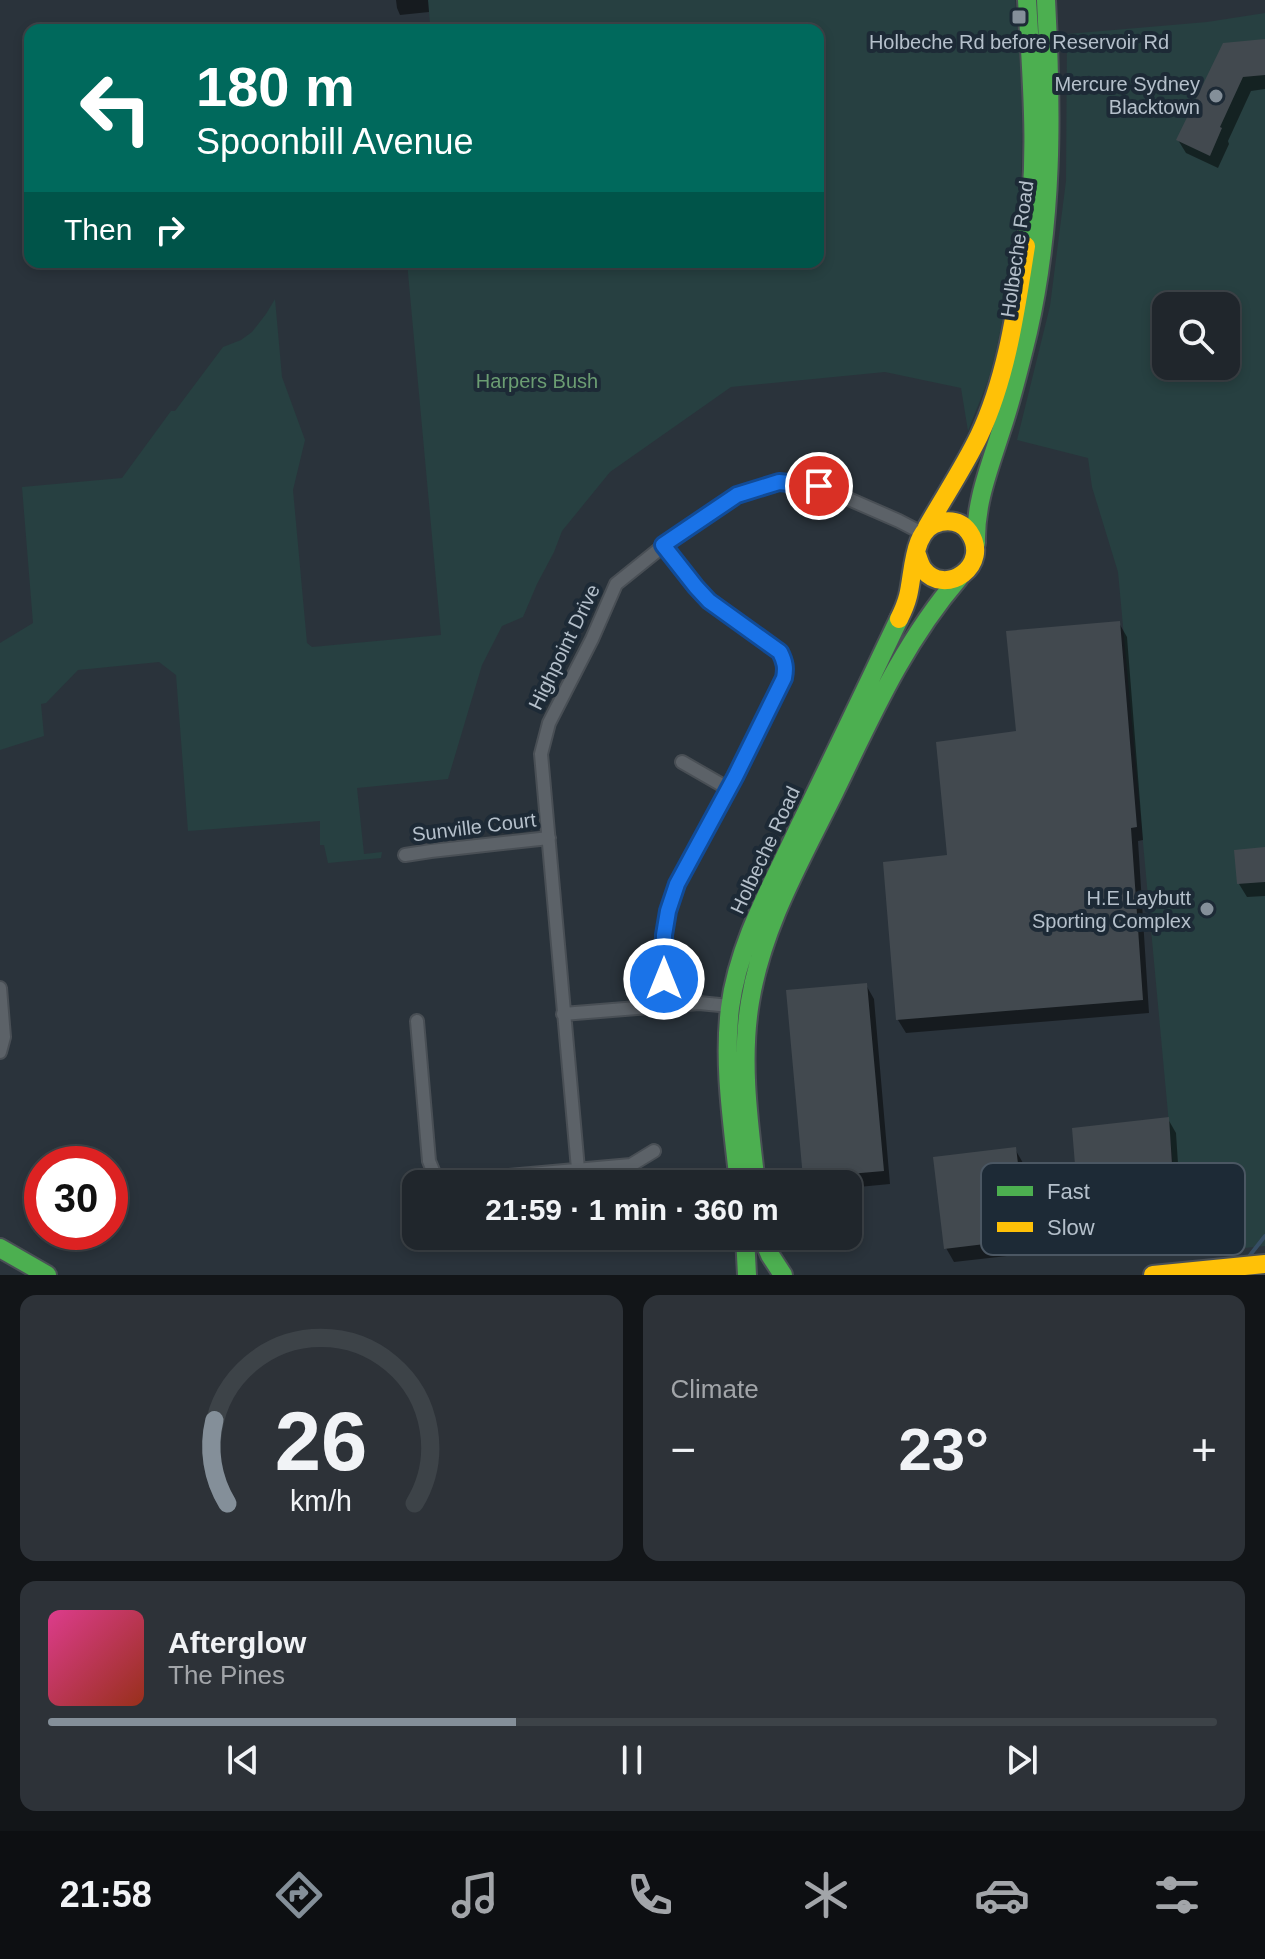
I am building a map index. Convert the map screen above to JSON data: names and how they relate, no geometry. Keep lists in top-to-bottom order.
{
  "streets": {
    "street": ["Holbeche Road", "Highpoint Drive", "Sunville Court"]
  },
  "crossings": [
    ["Holbeche Road", "Highpoint Drive"],
    ["Highpoint Drive", "Sunville Court"]
  ],
  "parks": ["Harpers Bush"],
  "places": {
    "transit": ["Holbeche Rd before Reservoir Rd"],
    "other": ["Mercure Sydney Blacktown", "H.E Laybutt Sporting Complex"]
  },
  "legend": ["Fast", "Slow"],
  "page": {
    "turn": ["180 m", "Spoonbill Avenue"],
    "then": "Then",
    "limit": "30",
    "trip": "21:59 · 1 min · 360 m",
    "tile": "Climate",
    "heat": ["−", "23°", "+"],
    "song": ["Afterglow", "The Pines"],
    "tabs": "21:58",
    "gauge": ["26", "km/h"]
  }
}
